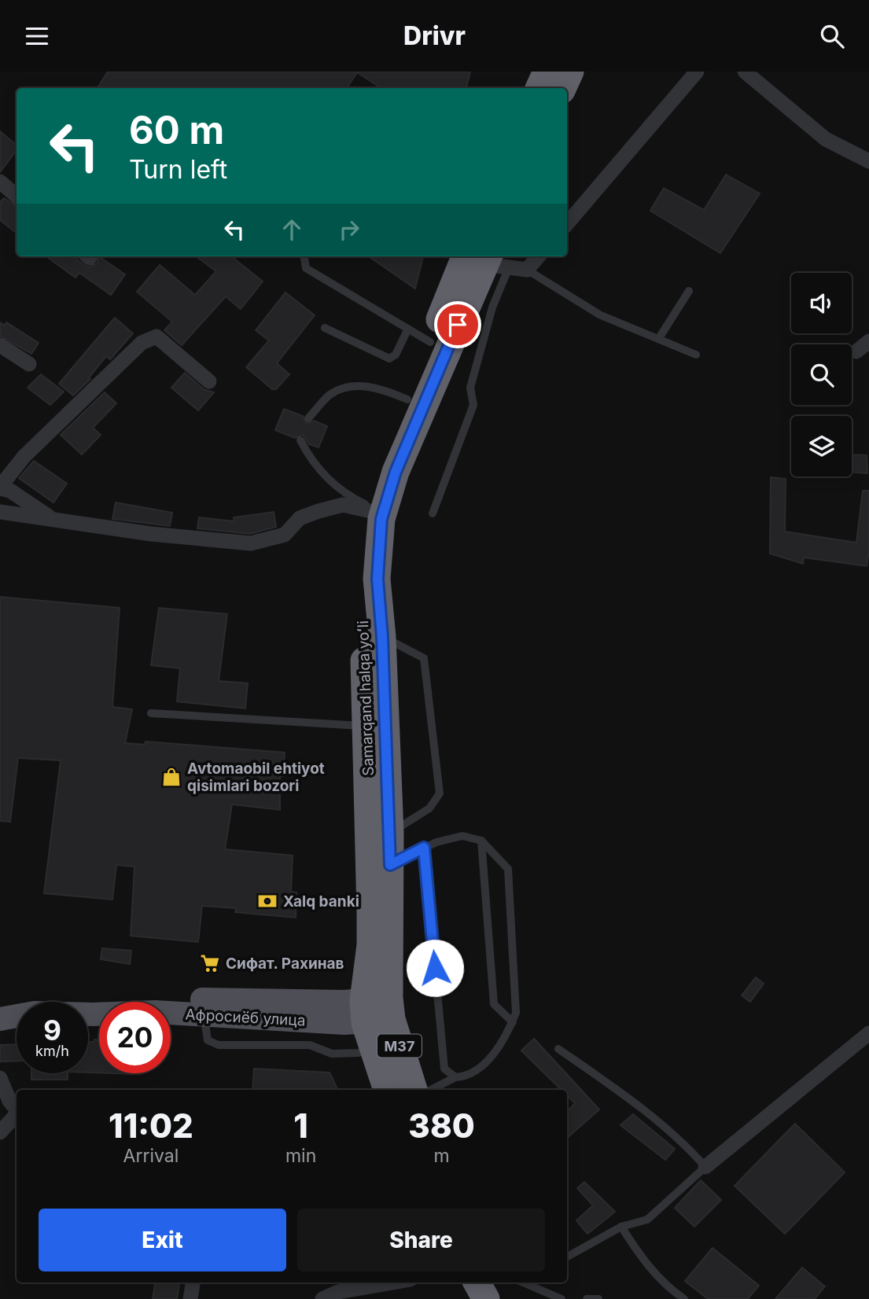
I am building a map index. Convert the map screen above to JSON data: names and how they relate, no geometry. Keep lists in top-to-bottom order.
{
  "streets": {
    "highway": ["Samarqand halqa yoʻli", "M37"],
    "main road": ["Афросиёб улица"]
  },
  "crossings": [
    ["Samarqand halqa yoʻli", "Афросиёб улица"]
  ],
  "places": {
    "shop": ["Avtomaobil ehtiyot qisimlari bozori"],
    "bank": ["Xalq banki"],
    "supermarket": ["Сифат. Рахинав"]
  },
  "page": {
    "header": "Drivr",
    "turn": ["60 m", "Turn left"],
    "speed": "9 km/h",
    "limit": "20",
    "eta": [
      "11:02",
      "Arrival",
      "1",
      "min",
      "380",
      "m"
    ],
    "buttons": ["Exit", "Share"]
  }
}
